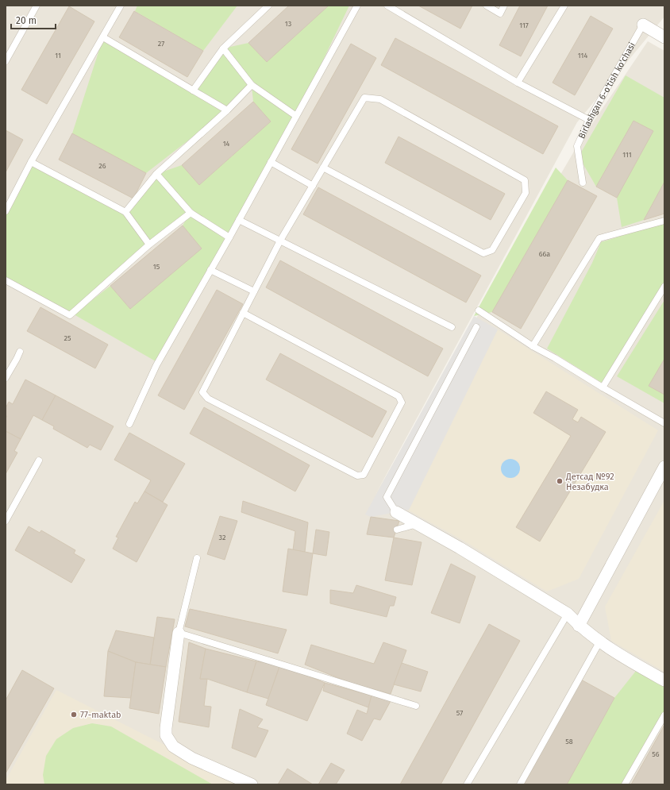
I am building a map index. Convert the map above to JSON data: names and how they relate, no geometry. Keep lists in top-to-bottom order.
{
  "streets": {
    "street": ["Birlashgan 6-o'tish ko'chasi"]
  },
  "places": ["Детсад №92 Незабудка", "77-maktab"],
  "house_numbers": [
    "13",
    "117",
    "27",
    "11",
    "114",
    "14",
    "111",
    "26",
    "66а",
    "15",
    "25",
    "32",
    "57",
    "58",
    "56"
  ],
  "scale_bar": "20 m"
}
